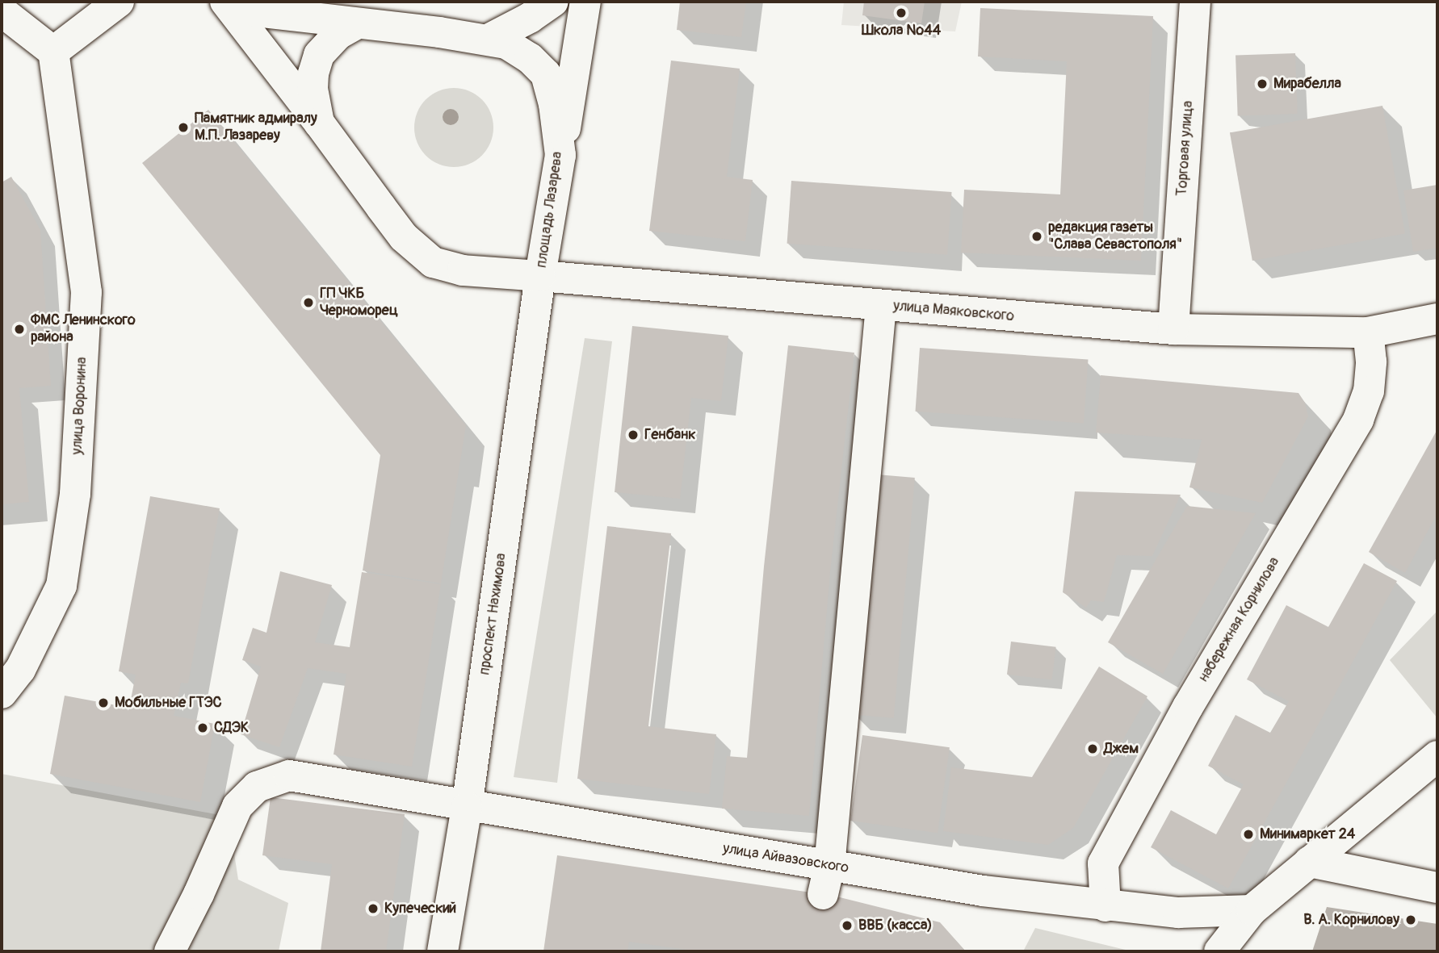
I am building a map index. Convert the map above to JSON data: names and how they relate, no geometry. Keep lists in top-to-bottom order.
{
  "streets": {
    "street": [
      "Торговая улица",
      "площадь Лазарева",
      "улица Маяковского",
      "улица Воронина",
      "проспект Нахимова",
      "набережная Корнилова",
      "улица Айвазовского"
    ]
  },
  "crossings": [
    ["Торговая улица", "улица Маяковского"],
    ["площадь Лазарева", "улица Маяковского"],
    ["площадь Лазарева", "проспект Нахимова"],
    ["улица Маяковского", "проспект Нахимова"],
    ["улица Маяковского", "набережная Корнилова"],
    ["проспект Нахимова", "улица Айвазовского"],
    ["набережная Корнилова", "улица Айвазовского"]
  ],
  "places": [
    "Школа №44",
    "Мирабелла",
    "Памятник адмиралу М.П. Лазареву",
    "редакция газеты \"Слава Севастополя\"",
    "ГП ЧКБ Черноморец",
    "ФМС Ленинского района",
    "Генбанк",
    "Мобильные ГТЭС",
    "СДЭК",
    "Джем",
    "Минимаркет 24",
    "Купеческий",
    "В. А. Корнилову",
    "ВВБ (касса)"
  ]
}
